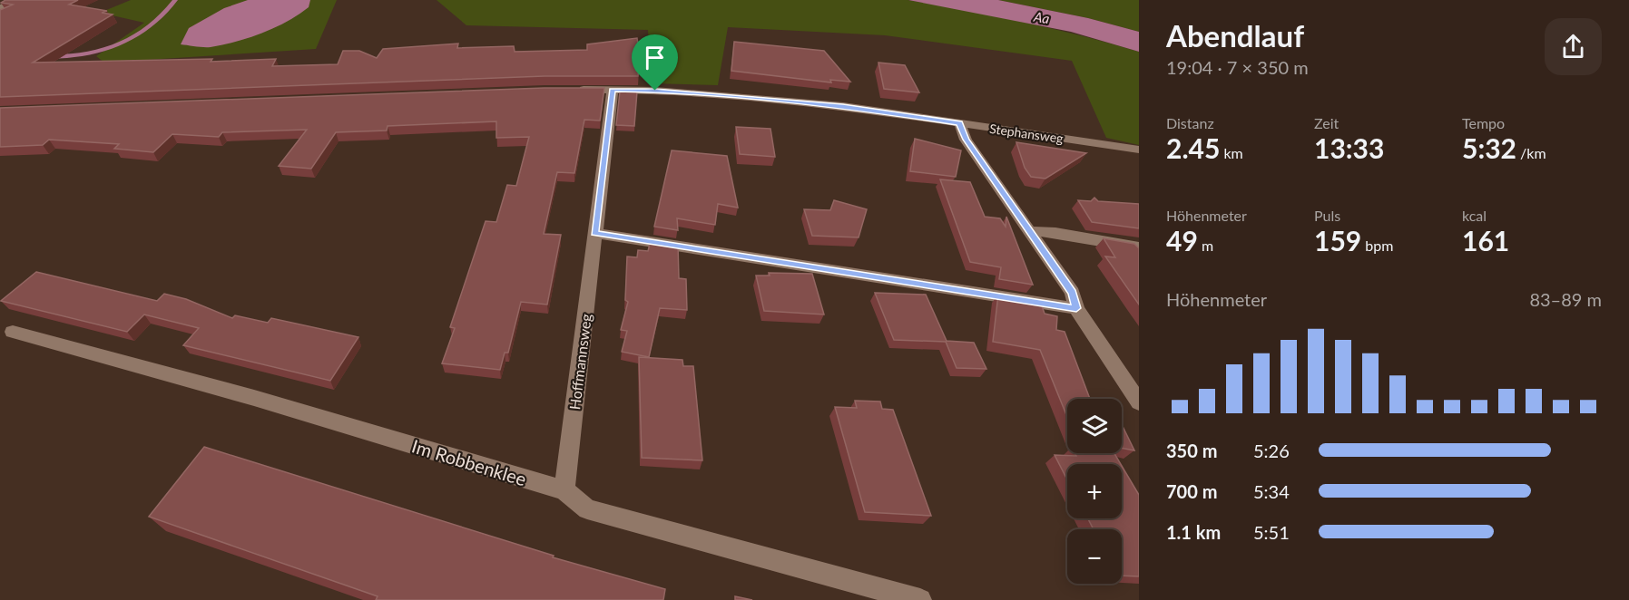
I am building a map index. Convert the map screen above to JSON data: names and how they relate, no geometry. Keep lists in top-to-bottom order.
{
  "streets": {
    "street": ["Stephansweg", "Hoffmannsweg", "Im Robbenklee"]
  },
  "crossings": [
    ["Stephansweg", "Hoffmannsweg"],
    ["Hoffmannsweg", "Im Robbenklee"]
  ],
  "water": ["Aa"],
  "page": {
    "heading": ["Abendlauf", "19:04 · 7 × 350 m"],
    "stats": [
      ["Distanz", "2.45 km"],
      ["Zeit", "13:33"],
      ["Tempo", "5:32 /km"],
      ["Höhenmeter", "49 m"],
      ["Puls", "159 bpm"],
      ["kcal", "161"]
    ],
    "chart": ["Höhenmeter", "83–89 m"],
    "map_buttons": ["+", "−"],
    "list": [
      {
        "name": "350 m",
        "note": "5:26"
      },
      {
        "name": "700 m",
        "note": "5:34"
      },
      {
        "name": "1.1 km",
        "note": "5:51"
      }
    ]
  }
}
